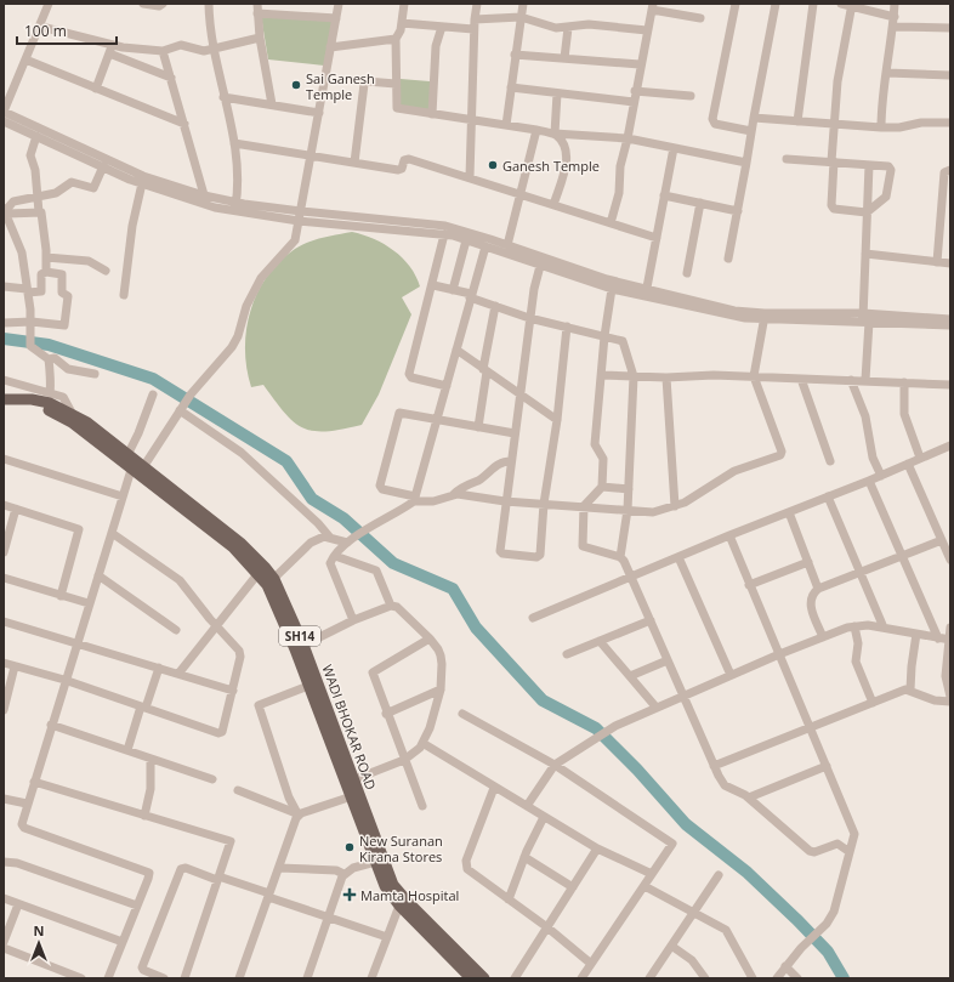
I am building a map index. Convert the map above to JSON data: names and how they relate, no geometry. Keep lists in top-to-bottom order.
{
  "streets": {
    "main road": ["SH14", "WADI BHOKAR ROAD"]
  },
  "places": {
    "other": ["Sai Ganesh Temple", "Ganesh Temple", "New Suranan Kirana Stores"],
    "health": ["Mamta Hospital"]
  },
  "scale_bar": "100 m",
  "north": "top"
}
